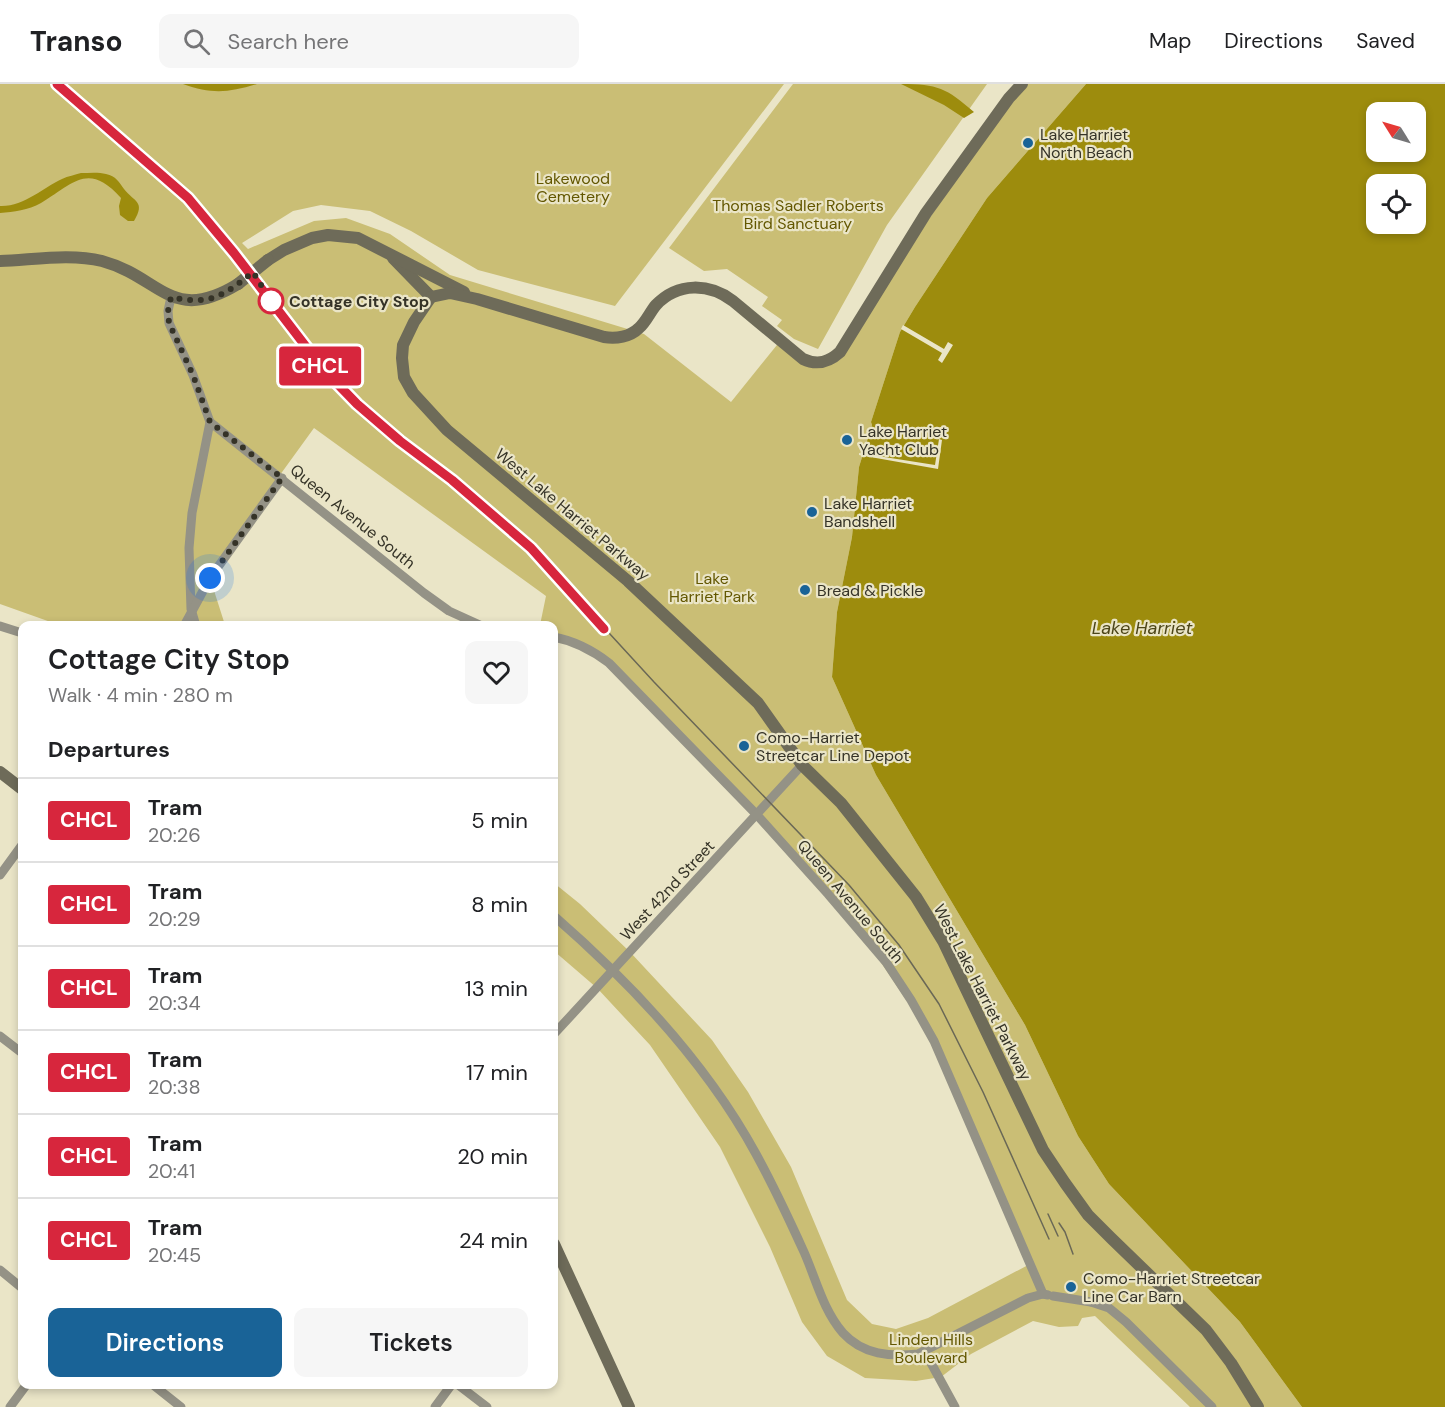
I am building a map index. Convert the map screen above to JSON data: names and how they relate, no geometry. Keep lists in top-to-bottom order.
{
  "streets": {
    "street": ["West Lake Harriet Parkway", "Queen Avenue South", "West 42nd Street"]
  },
  "crossings": [
    ["West Lake Harriet Parkway", "West 42nd Street"],
    ["Queen Avenue South", "West 42nd Street"]
  ],
  "water": ["Lake Harriet"],
  "parks": [
    "Lakewood Cemetery",
    "Thomas Sadler Roberts Bird Sanctuary",
    "Lake Harriet Park",
    "Linden Hills Boulevard"
  ],
  "places": [
    "Lake Harriet North Beach",
    "Cottage City Stop",
    "Lake Harriet Yacht Club",
    "Lake Harriet Bandshell",
    "Bread & Pickle",
    "Como-Harriet Streetcar Line Depot",
    "Como-Harriet Streetcar Line Car Barn"
  ],
  "lines": ["tram line CHCL"],
  "north": "top left",
  "page": {
    "header": "Transo",
    "search": "Search here",
    "nav": ["Map", "Directions", "Saved"],
    "on_map": "CHCL",
    "heading": [
      ["Cottage City Stop", "Walk · 4 min · 280 m"],
      "Departures"
    ],
    "list": [
      {
        "mark": "CHCL",
        "name": "Tram",
        "note": "20:26",
        "value": "5 min"
      },
      {
        "mark": "CHCL",
        "name": "Tram",
        "note": "20:29",
        "value": "8 min"
      },
      {
        "mark": "CHCL",
        "name": "Tram",
        "note": "20:34",
        "value": "13 min"
      },
      {
        "mark": "CHCL",
        "name": "Tram",
        "note": "20:38",
        "value": "17 min"
      },
      {
        "mark": "CHCL",
        "name": "Tram",
        "note": "20:41",
        "value": "20 min"
      },
      {
        "mark": "CHCL",
        "name": "Tram",
        "note": "20:45",
        "value": "24 min"
      }
    ],
    "buttons": ["Directions", "Tickets"]
  }
}
